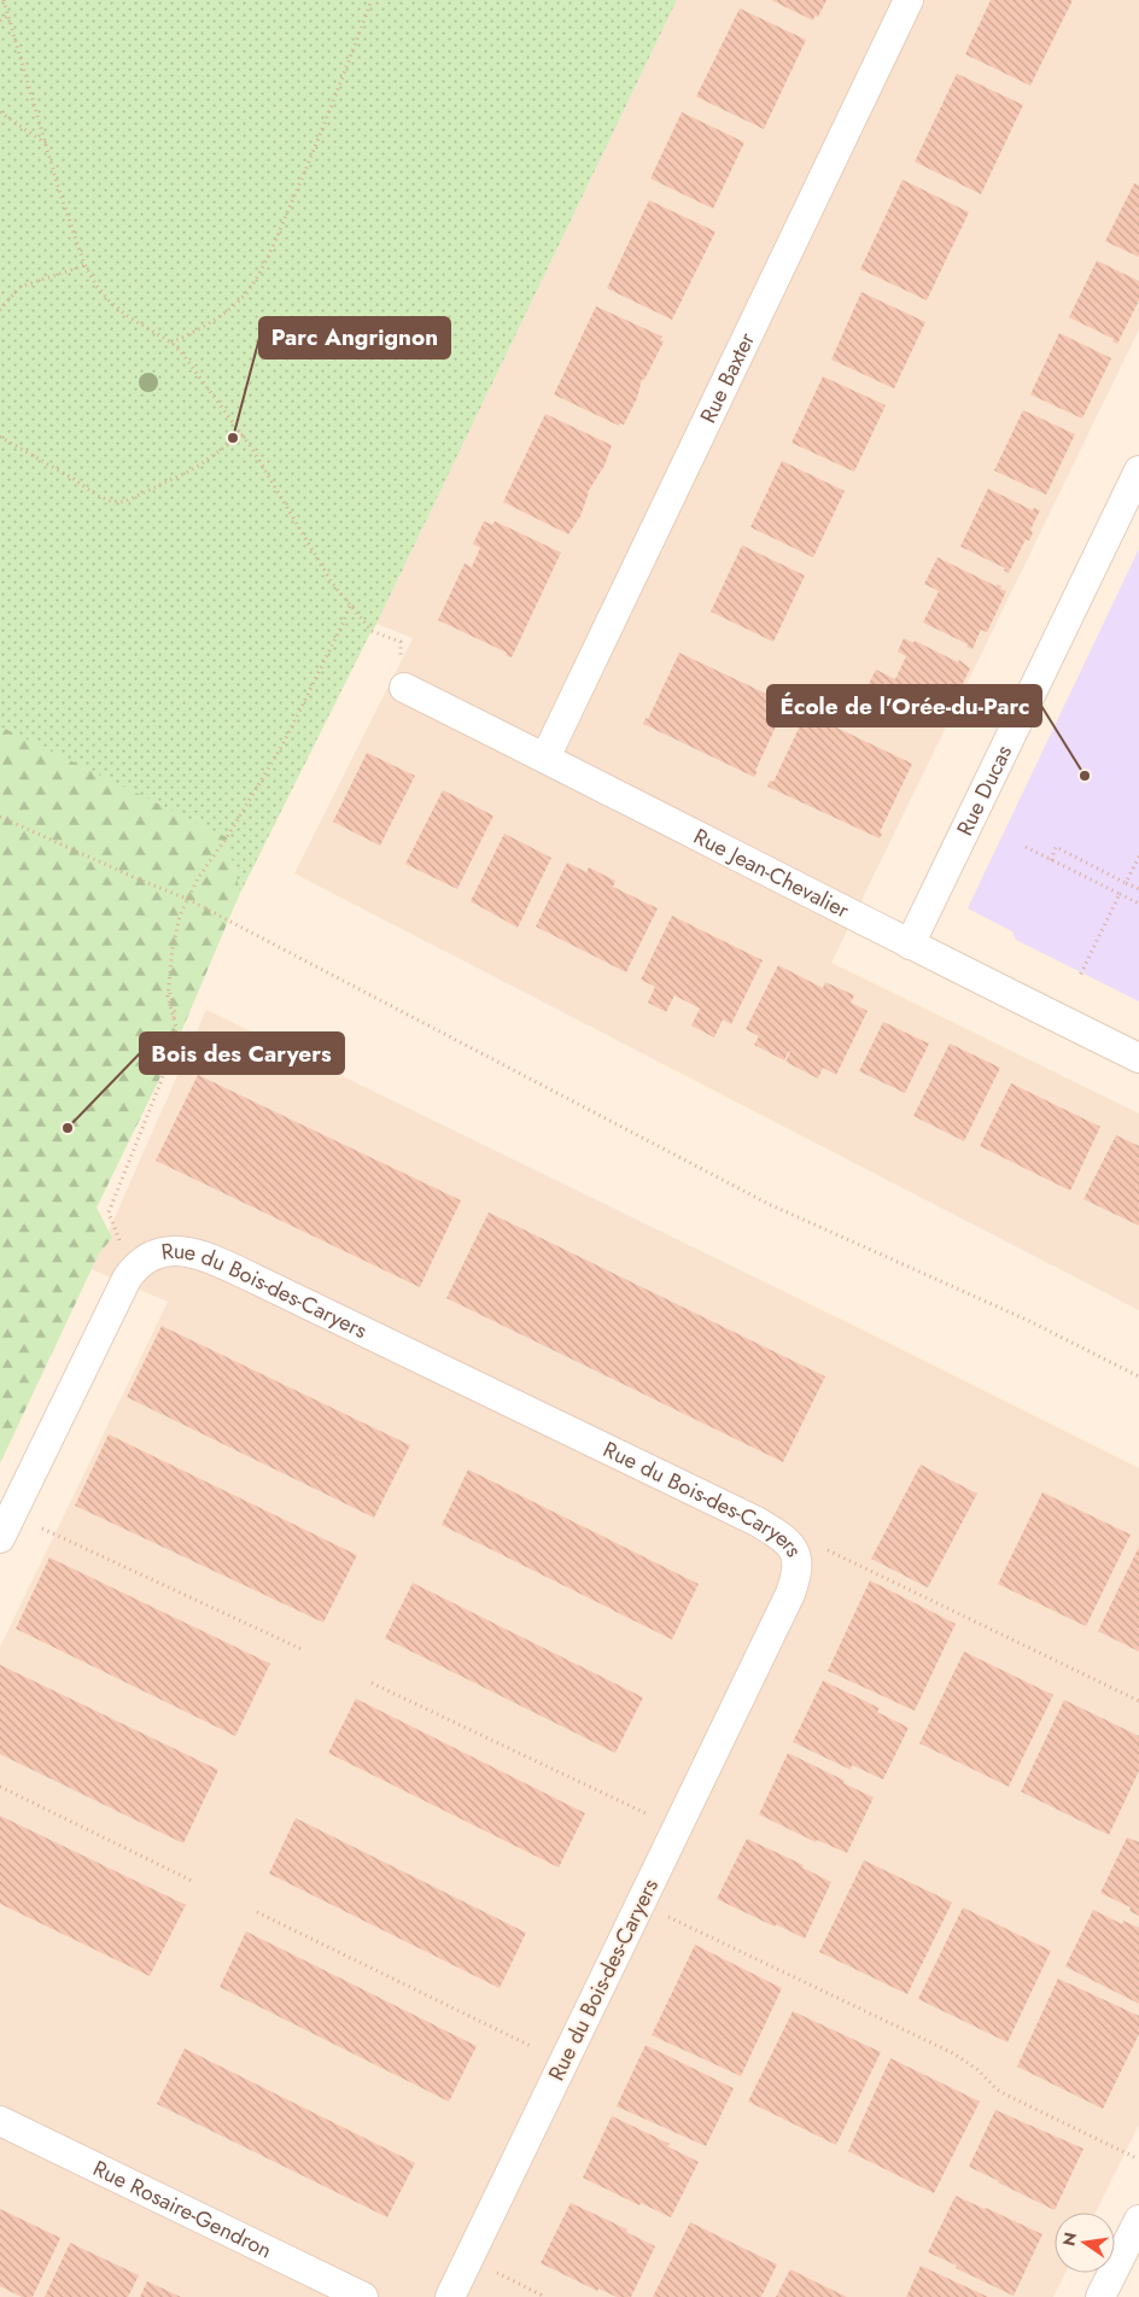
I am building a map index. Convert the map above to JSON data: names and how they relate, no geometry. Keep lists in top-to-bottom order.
{
  "streets": {
    "street": [
      "Rue Baxter",
      "Rue Ducas",
      "Rue Jean-Chevalier",
      "Rue du Bois-des-Caryers",
      "Rue Rosaire-Gendron"
    ]
  },
  "crossings": [
    ["Rue Baxter", "Rue Jean-Chevalier"],
    ["Rue Ducas", "Rue Jean-Chevalier"]
  ],
  "places": ["Parc Angrignon", "École de l'Orée-du-Parc", "Bois des Caryers"],
  "north": "left"
}
